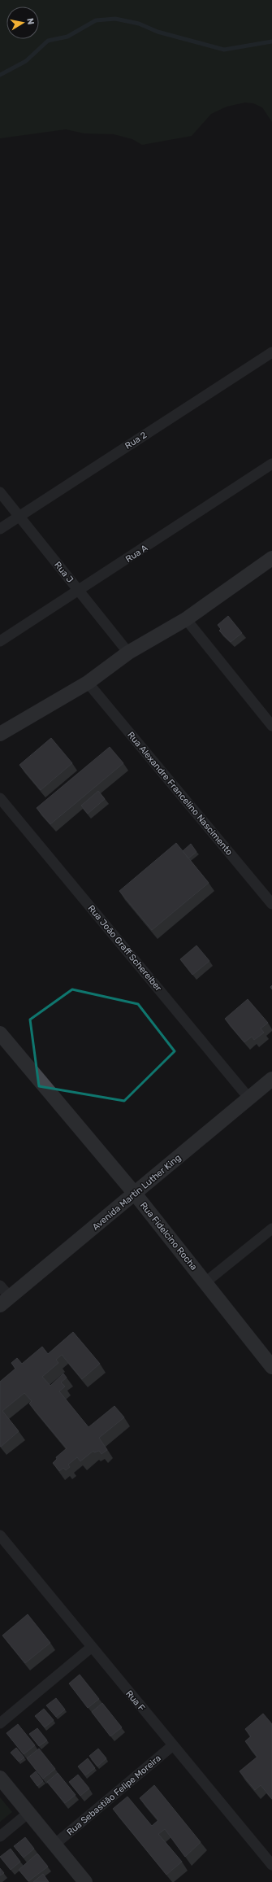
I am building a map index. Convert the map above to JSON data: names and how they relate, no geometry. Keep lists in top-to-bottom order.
{
  "streets": {
    "street": [
      "Rua 2",
      "Rua A",
      "Rua J",
      "Rua Alexandre Francelino Nascimento",
      "Rua João Graff Schereiber",
      "Avenida Martin Luther King",
      "Rua Fidelcino Rocha",
      "Rua F",
      "Rua Sebastião Felipe Moreira"
    ]
  },
  "crossings": [
    ["Rua 2", "Rua J"],
    ["Rua A", "Rua J"],
    ["Rua João Graff Schereiber", "Avenida Martin Luther King"],
    ["Avenida Martin Luther King", "Rua Fidelcino Rocha"],
    ["Rua F", "Rua Sebastião Felipe Moreira"]
  ],
  "north": "right"
}
